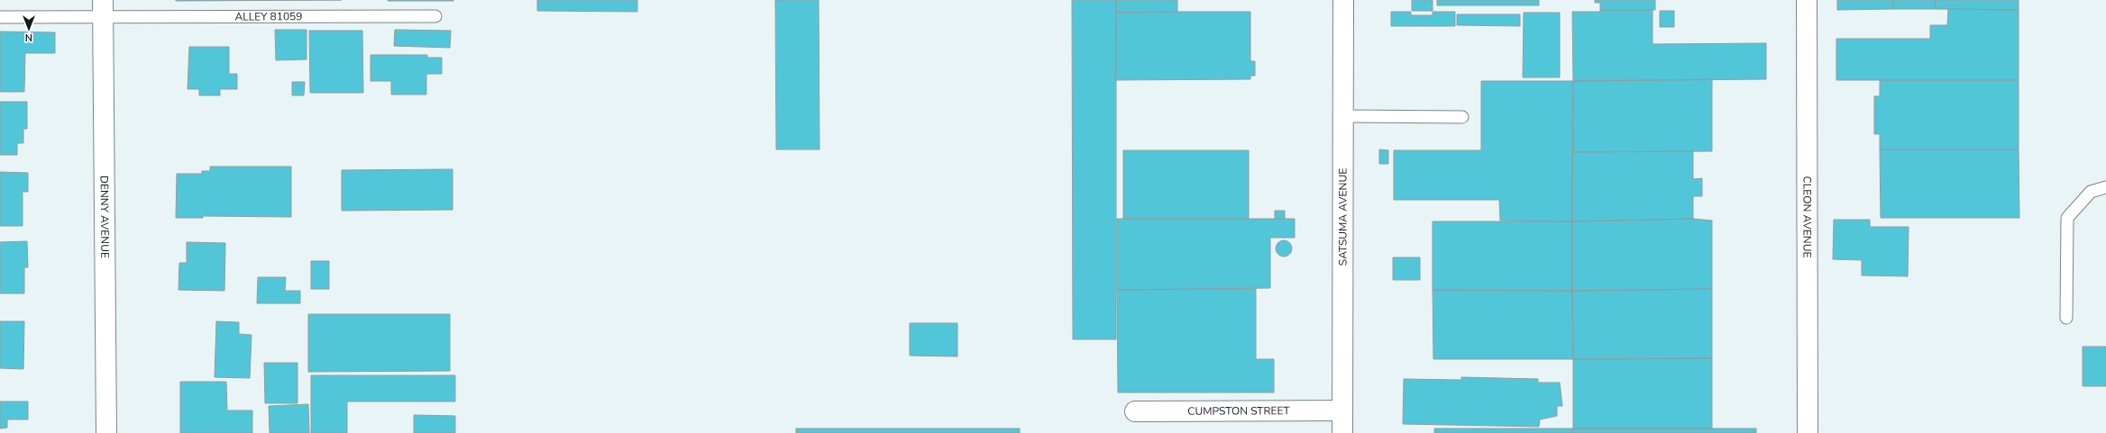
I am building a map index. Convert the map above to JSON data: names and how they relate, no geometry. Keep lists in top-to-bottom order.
{
  "streets": {
    "street": [
      "DENNY AVENUE",
      "CLEON AVENUE",
      "SATSUMA AVENUE",
      "CUMPSTON STREET"
    ],
    "lane": ["ALLEY 81059"]
  },
  "crossings": [
    ["ALLEY 81059", "DENNY AVENUE"],
    ["SATSUMA AVENUE", "CUMPSTON STREET"]
  ],
  "north": "bottom"
}
